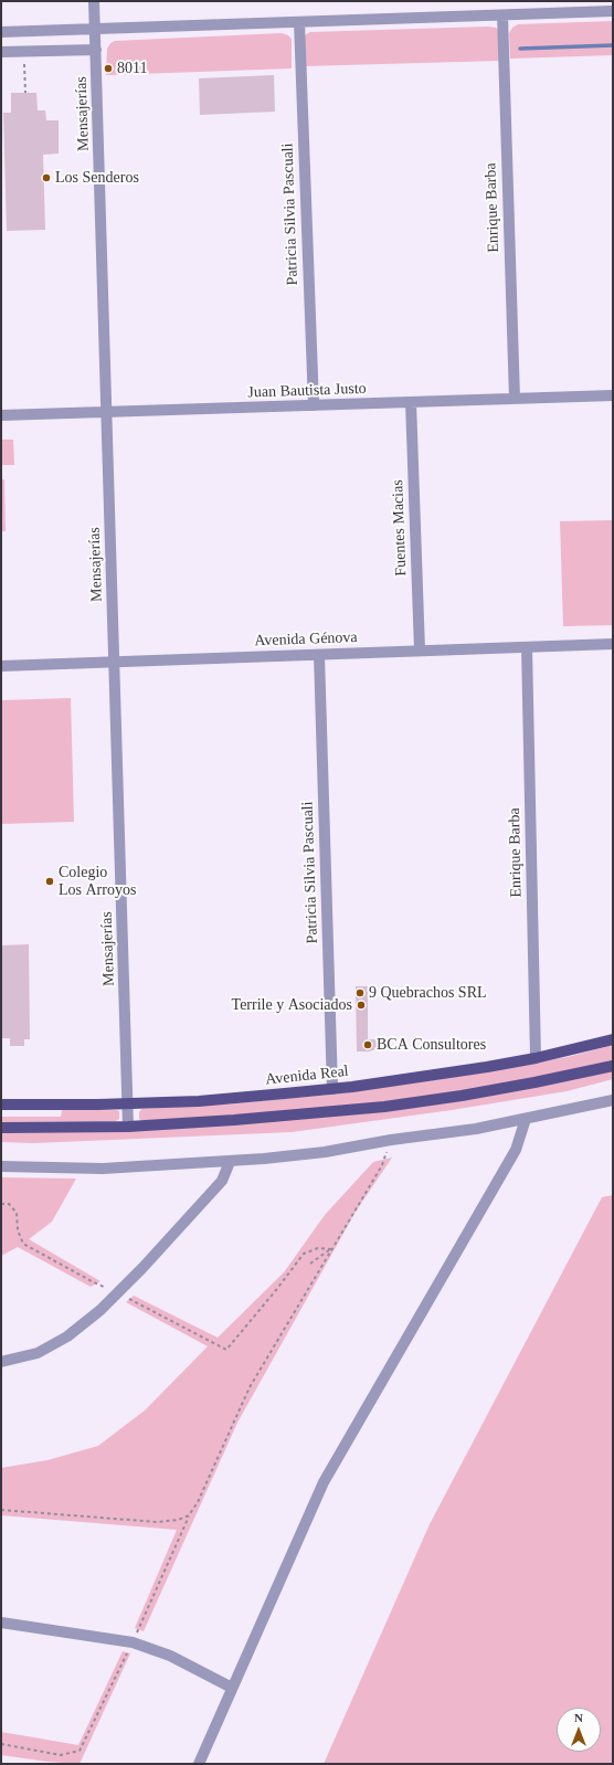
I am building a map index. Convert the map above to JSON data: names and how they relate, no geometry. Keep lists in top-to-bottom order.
{
  "streets": {
    "main road": ["Avenida Real"],
    "street": [
      "Mensajerías",
      "Enrique Barba",
      "Patricia Silvia Pascuali",
      "Juan Bautista Justo",
      "Fuentes Macias",
      "Avenida Génova"
    ]
  },
  "crossings": [
    ["Mensajerías", "Juan Bautista Justo"],
    ["Mensajerías", "Avenida Génova"],
    ["Mensajerías", "Avenida Real"],
    ["Enrique Barba", "Juan Bautista Justo"],
    ["Enrique Barba", "Avenida Génova"],
    ["Enrique Barba", "Avenida Real"],
    ["Patricia Silvia Pascuali", "Juan Bautista Justo"],
    ["Patricia Silvia Pascuali", "Avenida Génova"],
    ["Patricia Silvia Pascuali", "Avenida Real"],
    ["Juan Bautista Justo", "Fuentes Macias"],
    ["Fuentes Macias", "Avenida Génova"]
  ],
  "places": [
    "8011",
    "Los Senderos",
    "Colegio Los Arroyos",
    "9 Quebrachos SRL",
    "Terrile y Asociados",
    "BCA Consultores"
  ],
  "north": "top"
}
